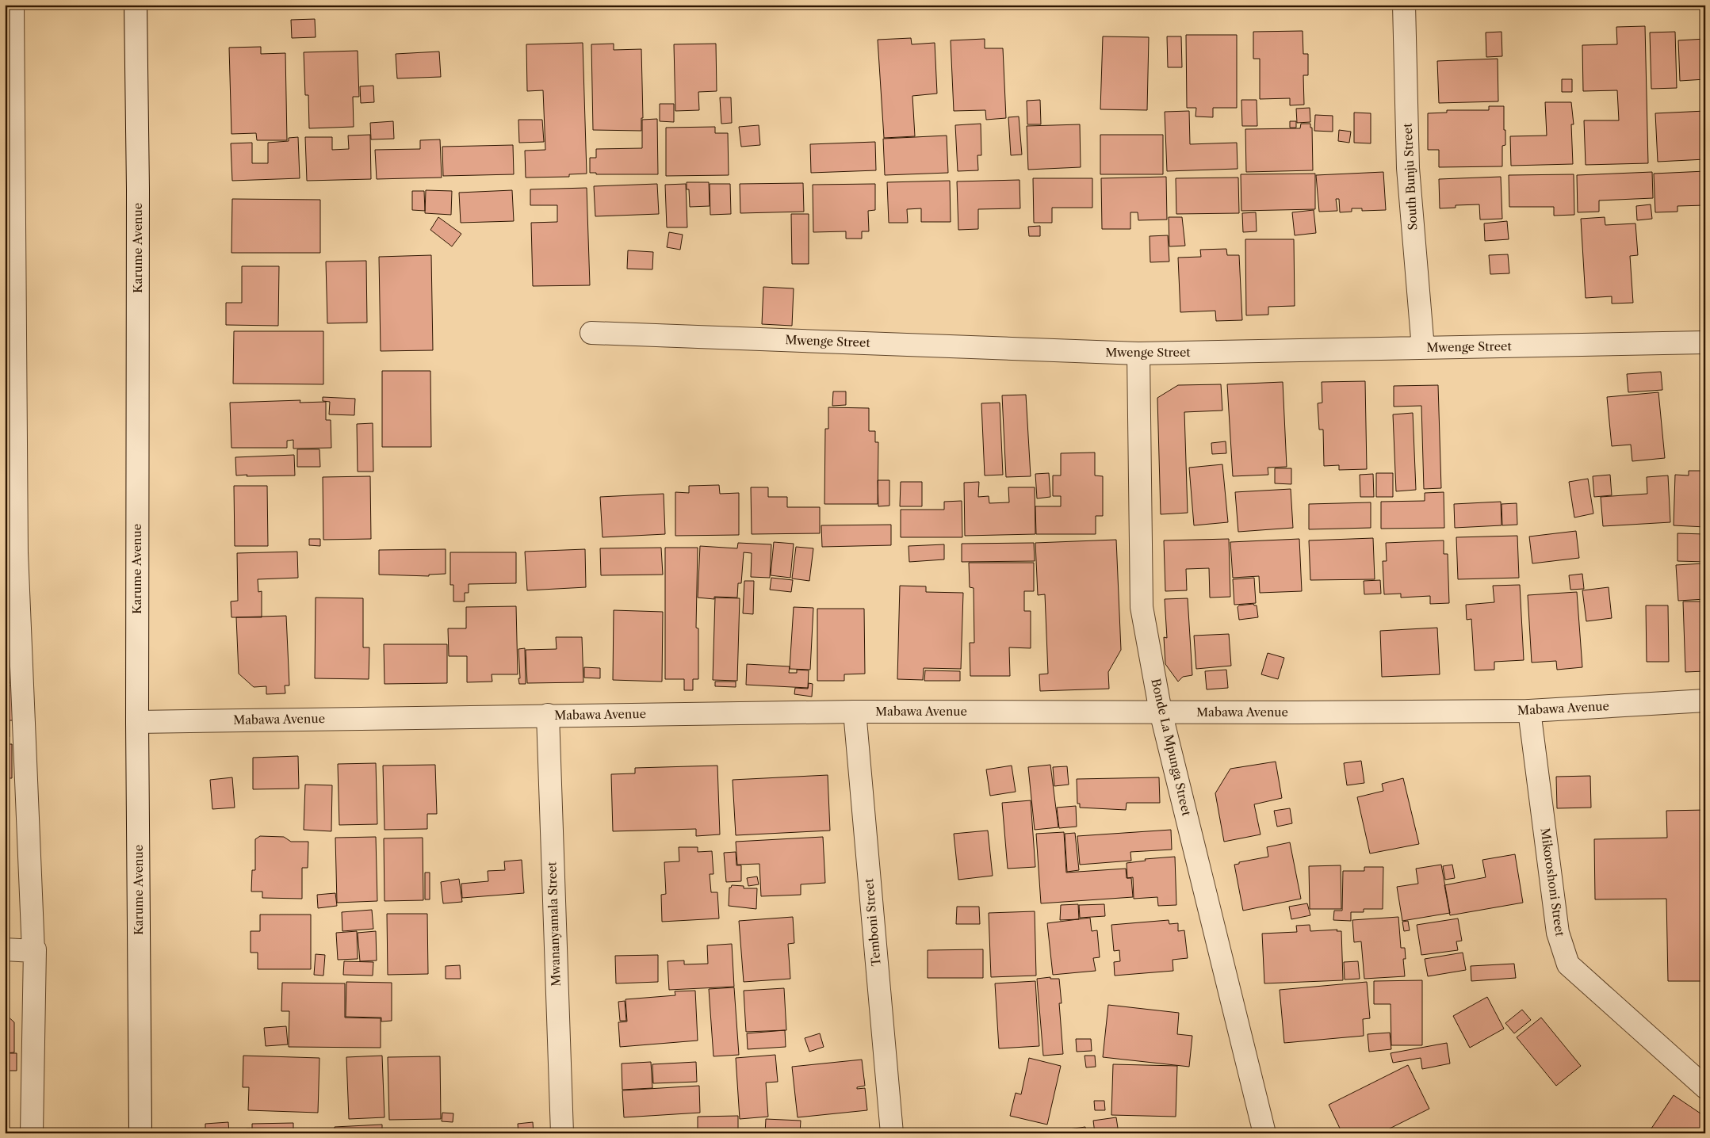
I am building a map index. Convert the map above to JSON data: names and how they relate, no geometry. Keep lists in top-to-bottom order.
{
  "streets": {
    "street": [
      "South Bunju Street",
      "Karume Avenue",
      "Mwenge Street",
      "Mabawa Avenue",
      "Bonde La Mpunga Street",
      "Mikoroshoni Street",
      "Temboni Street",
      "Mwananyamala Street"
    ]
  },
  "crossings": [
    ["South Bunju Street", "Mwenge Street"],
    ["Karume Avenue", "Mabawa Avenue"],
    ["Mwenge Street", "Bonde La Mpunga Street"],
    ["Mabawa Avenue", "Bonde La Mpunga Street"],
    ["Mabawa Avenue", "Mikoroshoni Street"],
    ["Mabawa Avenue", "Temboni Street"],
    ["Mabawa Avenue", "Mwananyamala Street"]
  ]
}
